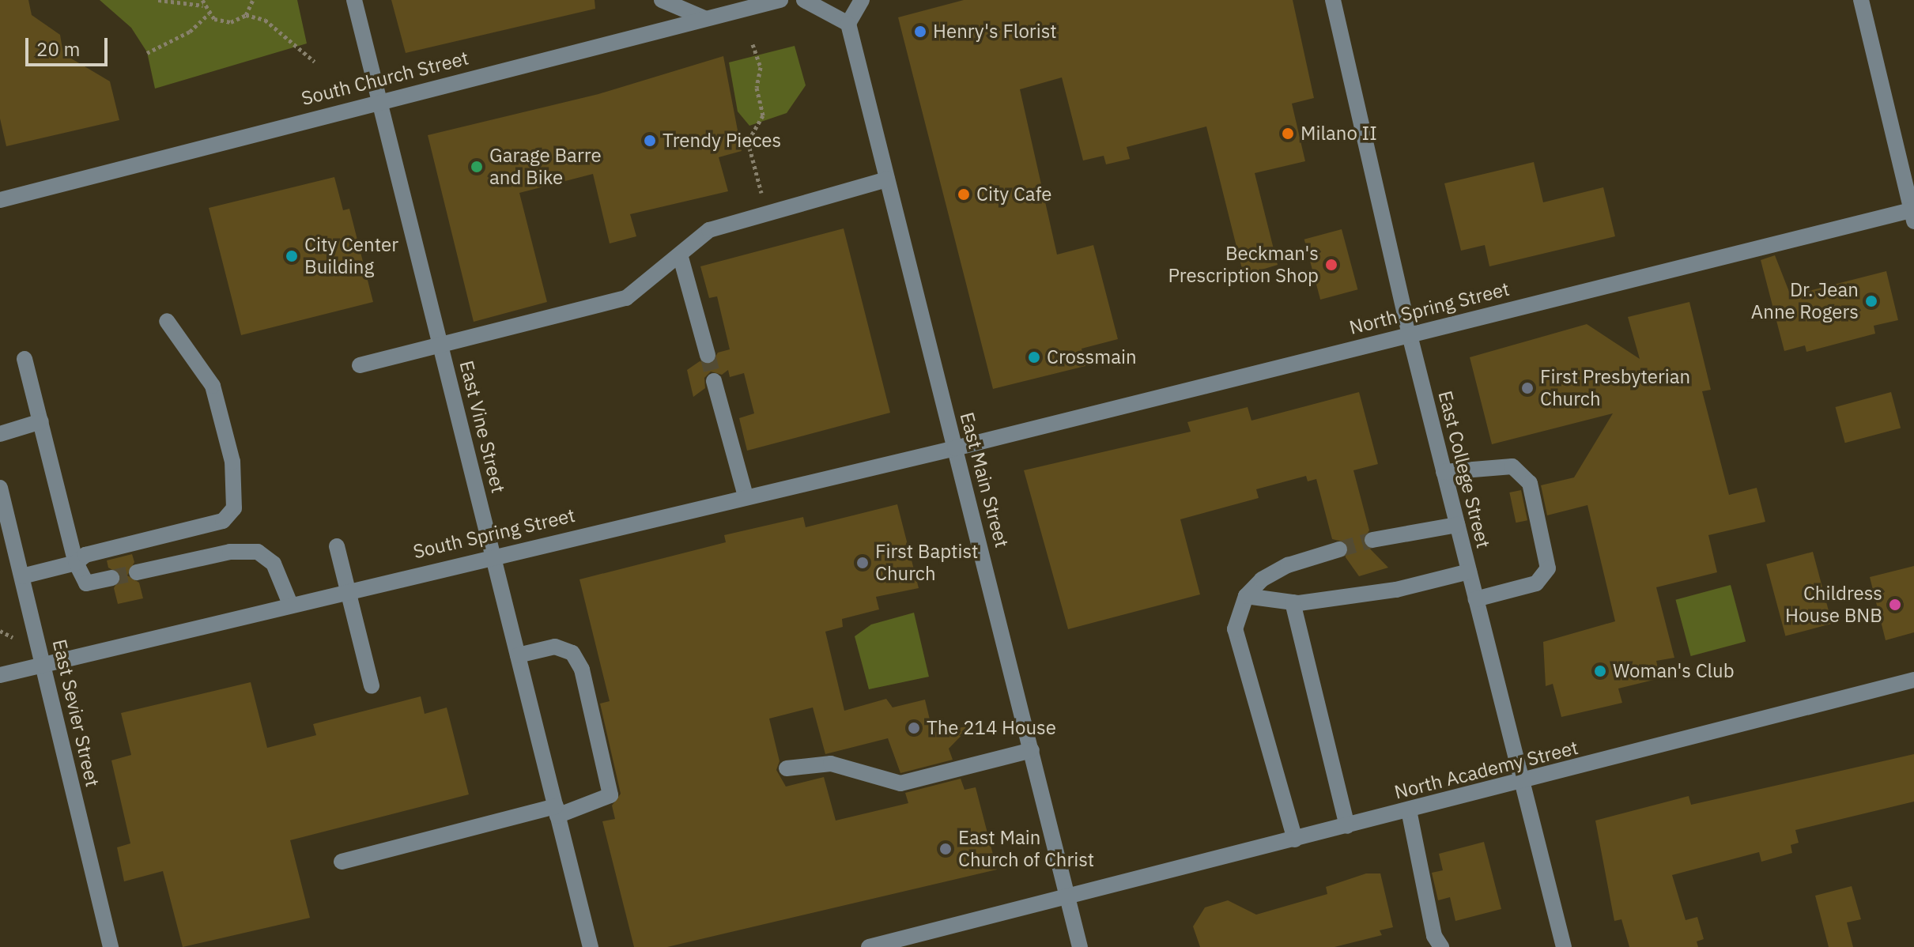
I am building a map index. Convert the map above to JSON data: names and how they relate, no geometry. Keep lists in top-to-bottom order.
{
  "streets": {
    "street": [
      "South Church Street",
      "North Spring Street",
      "East Vine Street",
      "East College Street",
      "East Main Street",
      "South Spring Street",
      "East Sevier Street",
      "North Academy Street"
    ]
  },
  "crossings": [
    ["South Church Street", "East Vine Street"],
    ["North Spring Street", "East College Street"],
    ["North Spring Street", "East Main Street"],
    ["North Spring Street", "South Spring Street"],
    ["East Vine Street", "South Spring Street"],
    ["East College Street", "North Academy Street"],
    ["East Main Street", "South Spring Street"],
    ["East Main Street", "North Academy Street"],
    ["South Spring Street", "East Sevier Street"]
  ],
  "places": [
    "Henry's Florist",
    "Milano II",
    "Trendy Pieces",
    "Garage Barre and Bike",
    "City Cafe",
    "City Center Building",
    "Beckman's Prescription Shop",
    "Dr. Jean Anne Rogers",
    "Crossmain",
    "First Presbyterian Church",
    "First Baptist Church",
    "Childress House BNB",
    "Woman's Club",
    "The 214 House",
    "East Main Church of Christ"
  ],
  "scale_bar": "20 m"
}
